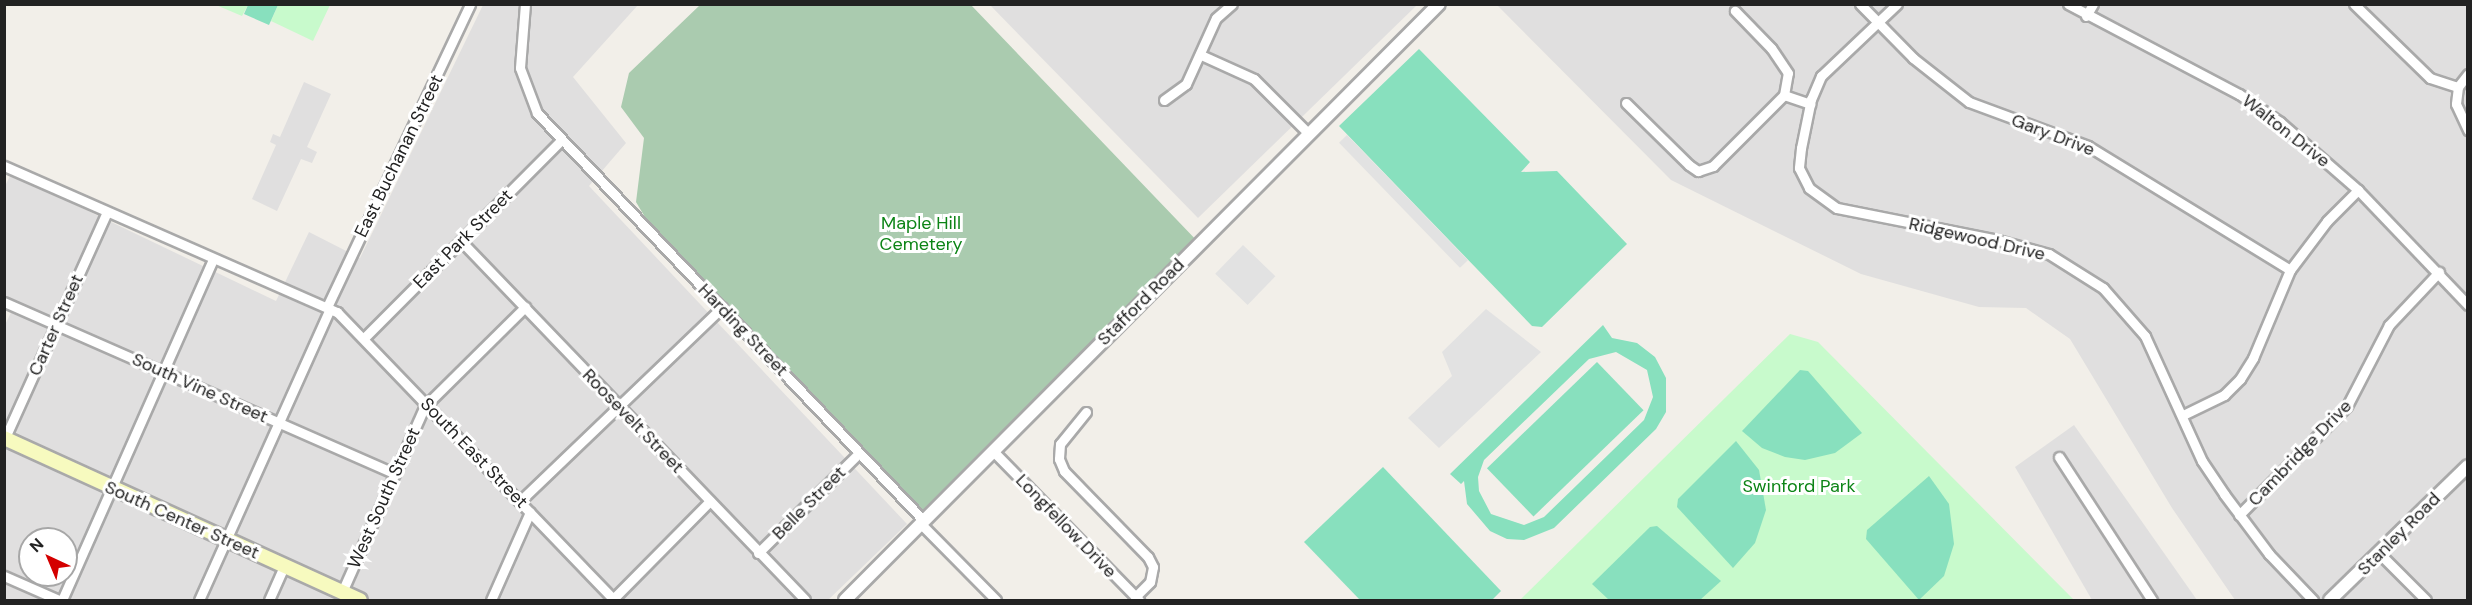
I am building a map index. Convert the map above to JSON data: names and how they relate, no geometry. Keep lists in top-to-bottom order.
{
  "streets": {
    "main road": ["South Center Street"],
    "street": [
      "Walton Drive",
      "Gary Drive",
      "East Buchanan Street",
      "East Park Street",
      "Ridgewood Drive",
      "Stafford Road",
      "Carter Street",
      "Harding Street",
      "South Vine Street",
      "Roosevelt Street",
      "South East Street",
      "Cambridge Drive",
      "West South Street",
      "Belle Street",
      "Longfellow Drive",
      "Stanley Road"
    ]
  },
  "crossings": [
    ["Walton Drive", "Cambridge Drive"],
    ["Gary Drive", "Ridgewood Drive"],
    ["East Buchanan Street", "South Vine Street"],
    ["East Buchanan Street", "South East Street"],
    ["East Buchanan Street", "South Center Street"],
    ["East Park Street", "Harding Street"],
    ["East Park Street", "Roosevelt Street"],
    ["East Park Street", "South East Street"],
    ["Ridgewood Drive", "Cambridge Drive"],
    ["Stafford Road", "Harding Street"],
    ["Stafford Road", "Longfellow Drive"],
    ["Carter Street", "South Vine Street"],
    ["Carter Street", "South East Street"],
    ["Carter Street", "South Center Street"],
    ["Harding Street", "Belle Street"],
    ["South Vine Street", "West South Street"],
    ["Roosevelt Street", "Belle Street"],
    ["South East Street", "West South Street"],
    ["West South Street", "South Center Street"]
  ],
  "parks": ["Maple Hill Cemetery", "Swinford Park"],
  "north": "top left"
}
